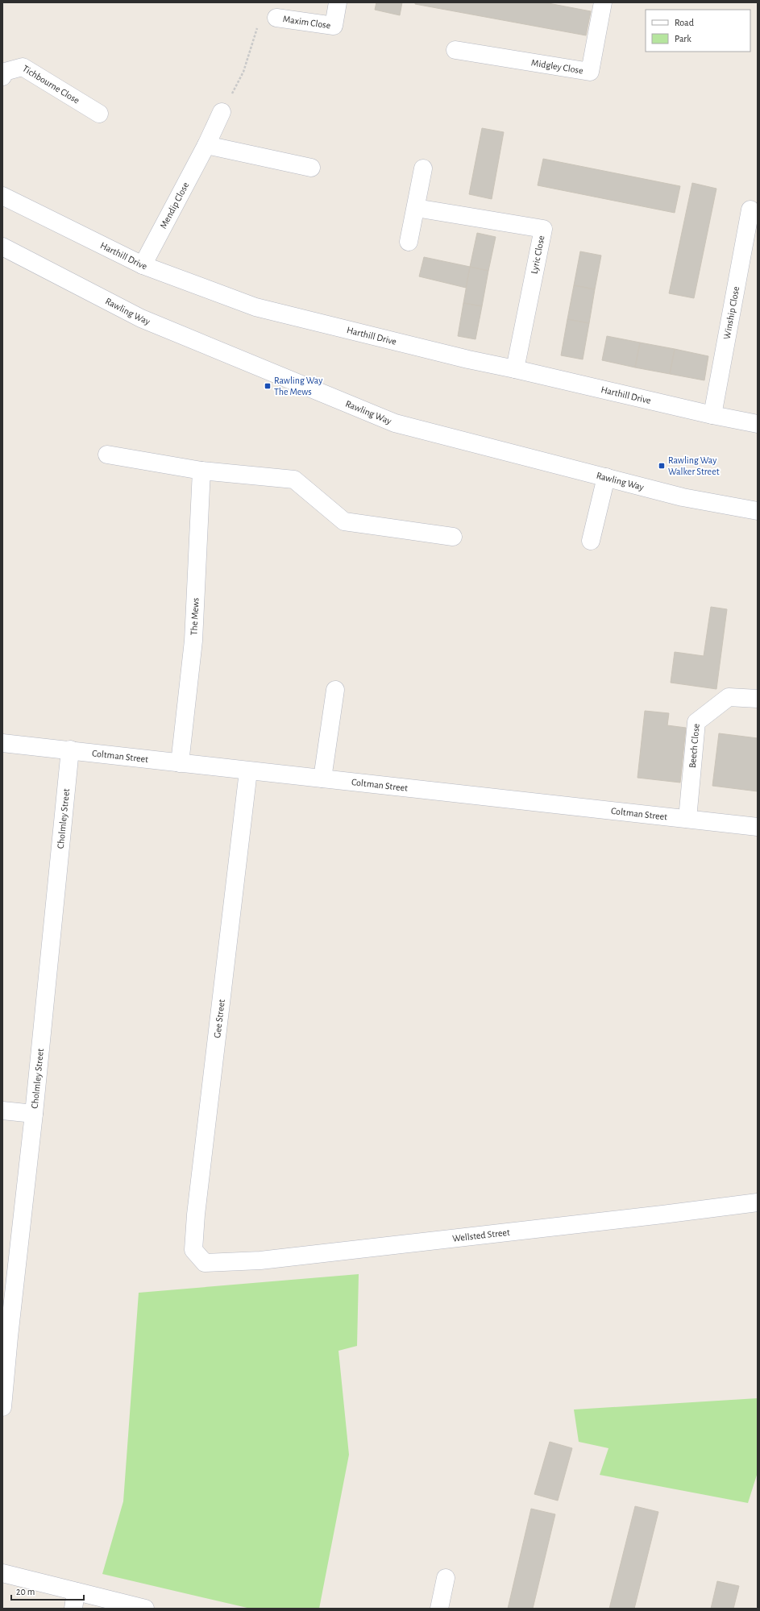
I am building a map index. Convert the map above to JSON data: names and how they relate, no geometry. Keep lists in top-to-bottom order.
{
  "streets": {
    "street": [
      "Maxim Close",
      "Midgley Close",
      "Tichbourne Close",
      "Mendip Close",
      "Lyric Close",
      "Harthill Drive",
      "Rawling Way",
      "Winship Close",
      "The Mews",
      "Beech Close",
      "Coltman Street",
      "Cholmley Street",
      "Gee Street",
      "Wellsted Street"
    ]
  },
  "crossings": [
    ["Mendip Close", "Harthill Drive"],
    ["Lyric Close", "Harthill Drive"],
    ["Harthill Drive", "Winship Close"],
    ["The Mews", "Coltman Street"],
    ["Beech Close", "Coltman Street"],
    ["Coltman Street", "Cholmley Street"],
    ["Coltman Street", "Gee Street"],
    ["Gee Street", "Wellsted Street"]
  ],
  "places": {
    "transit": ["Rawling Way The Mews", "Rawling Way Walker Street"]
  },
  "legend": ["Road", "Park"],
  "scale_bar": "20 m"
}
